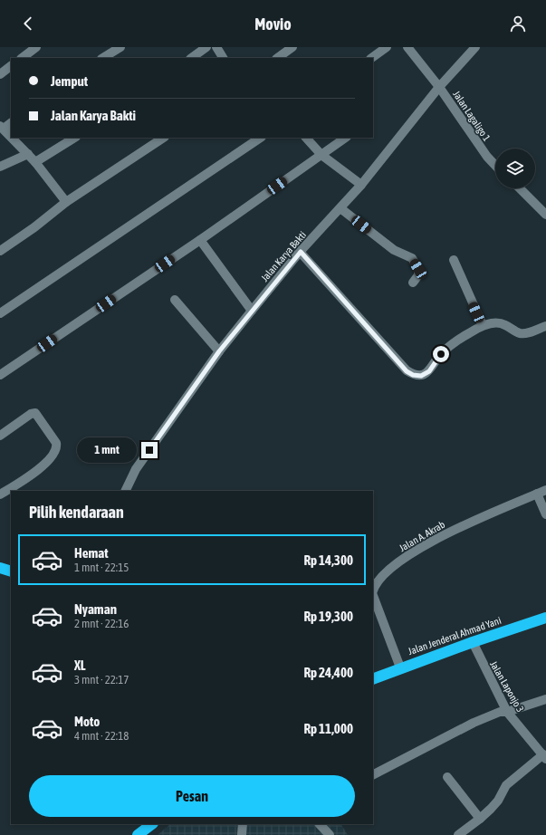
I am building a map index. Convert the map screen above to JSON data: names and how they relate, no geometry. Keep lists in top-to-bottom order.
{
  "streets": {
    "highway": ["Jalan Jenderal Ahmad Yani"],
    "street": [
      "Jalan Lagaligo 1",
      "Jalan Karya Bakti",
      "Jalan A. Akrab",
      "Jalan Laponjo 3"
    ]
  },
  "crossings": [
    ["Jalan Lagaligo 1", "Jalan Karya Bakti"],
    ["Jalan A. Akrab", "Jalan Jenderal Ahmad Yani"],
    ["Jalan Jenderal Ahmad Yani", "Jalan Laponjo 3"]
  ],
  "page": {
    "header": "Movio",
    "banner": ["Jemput", "Jalan Karya Bakti"],
    "bubble": "1 mnt",
    "heading": "Pilih kendaraan",
    "list": [
      {
        "name": "Hemat",
        "note": "1 mnt · 22:15",
        "value": "Rp 14,300"
      },
      {
        "name": "Nyaman",
        "note": "2 mnt · 22:16",
        "value": "Rp 19,300"
      },
      {
        "name": "XL",
        "note": "3 mnt · 22:17",
        "value": "Rp 24,400"
      },
      {
        "name": "Moto",
        "note": "4 mnt · 22:18",
        "value": "Rp 11,000"
      }
    ],
    "buttons": "Pesan"
  }
}
